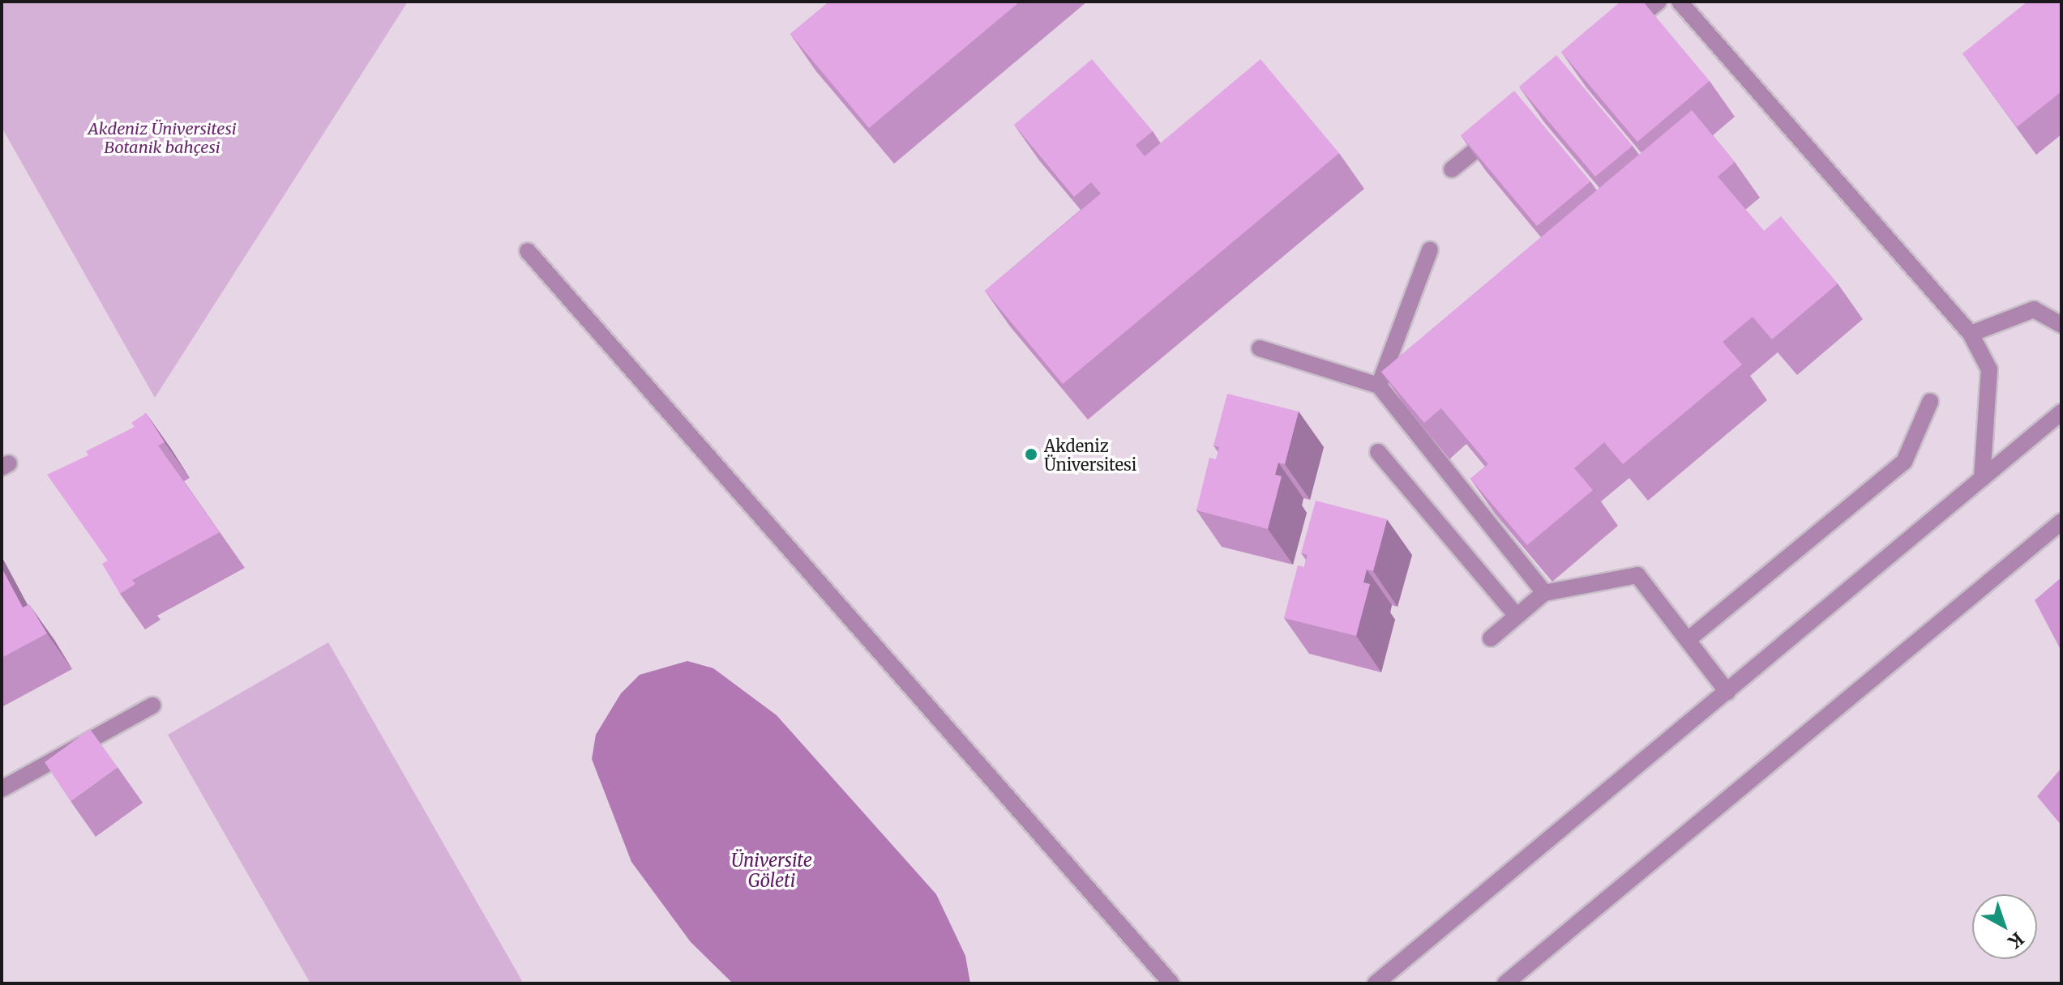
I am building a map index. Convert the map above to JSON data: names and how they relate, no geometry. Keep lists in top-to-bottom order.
{
  "water": ["Üniversite Göleti"],
  "parks": ["Akdeniz Üniversitesi Botanik bahçesi"],
  "places": ["Akdeniz Üniversitesi"],
  "north": "bottom right"
}
